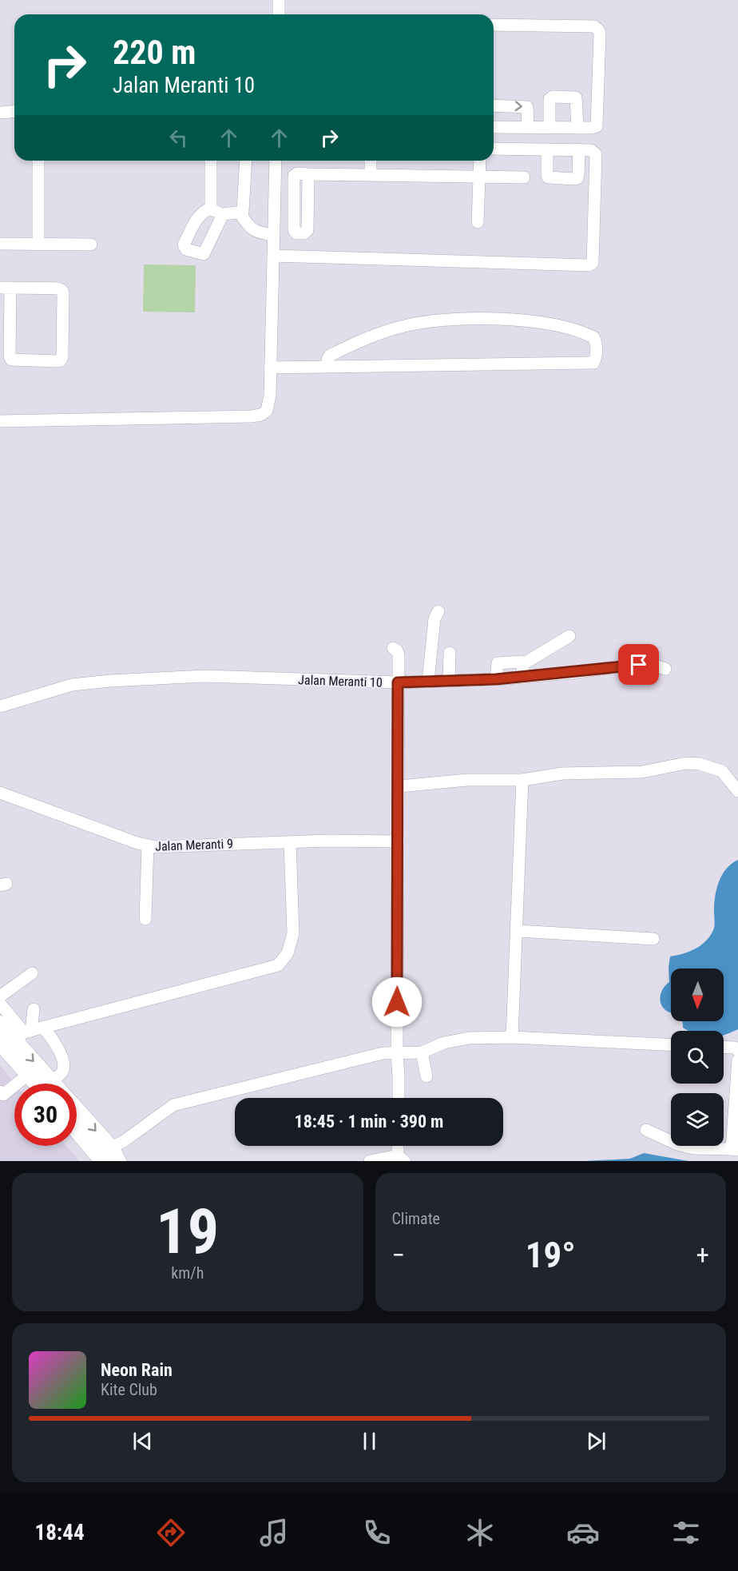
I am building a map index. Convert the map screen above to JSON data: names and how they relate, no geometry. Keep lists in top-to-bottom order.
{
  "streets": {
    "street": ["Jalan Meranti 10", "Jalan Meranti 9"]
  },
  "north": "bottom",
  "page": {
    "turn": ["220 m", "Jalan Meranti 10"],
    "limit": "30",
    "trip": "18:45 · 1 min · 390 m",
    "tile": [
      ["19", "km/h"],
      "Climate"
    ],
    "heat": ["−", "19°", "+"],
    "song": ["Neon Rain", "Kite Club"],
    "tabs": "18:44"
  }
}
